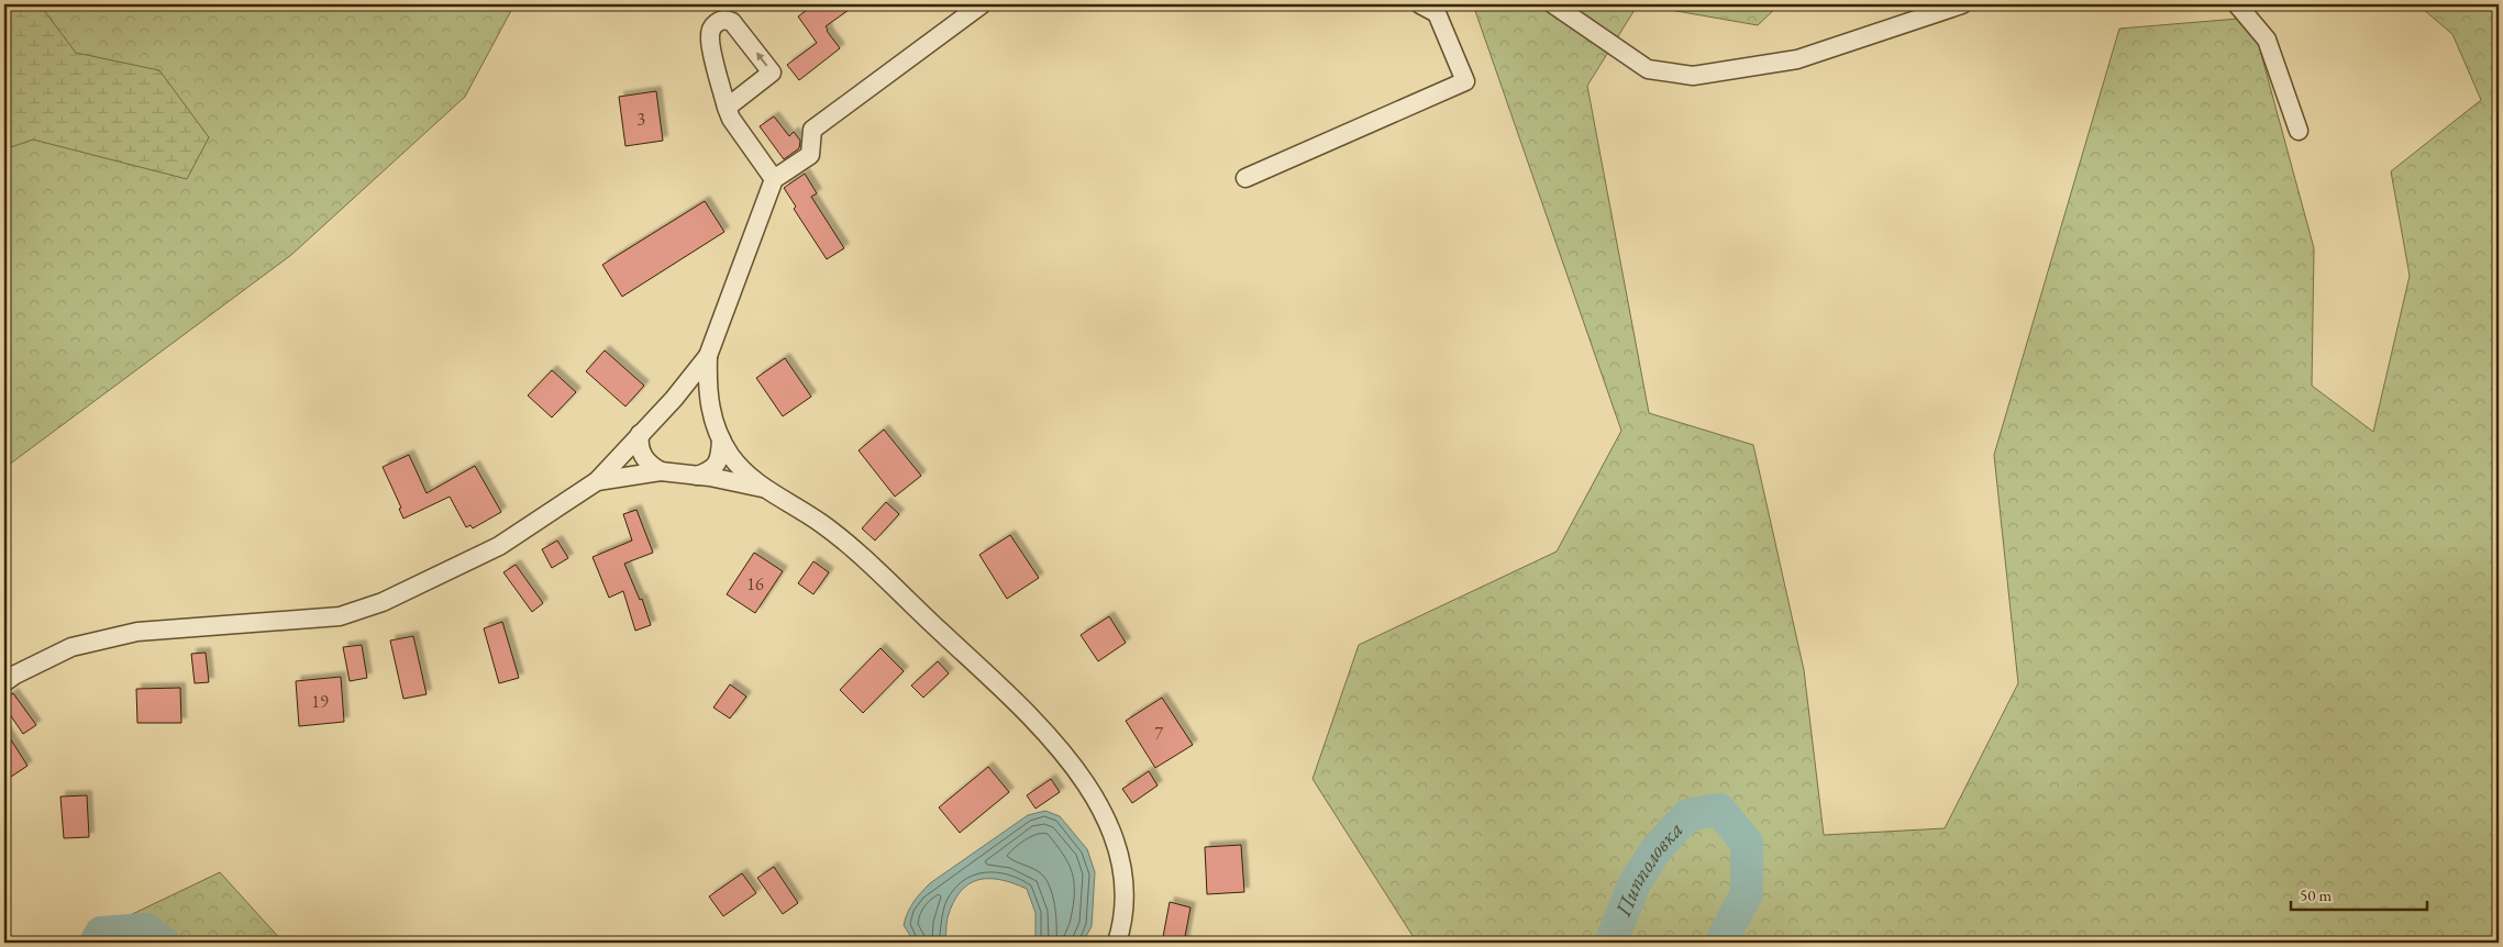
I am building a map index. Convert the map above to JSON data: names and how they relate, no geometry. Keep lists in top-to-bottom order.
{
  "water": ["Пипполовка"],
  "house_numbers": [
    "3",
    "16",
    "19",
    "7"
  ],
  "scale_bar": "50 m"
}
